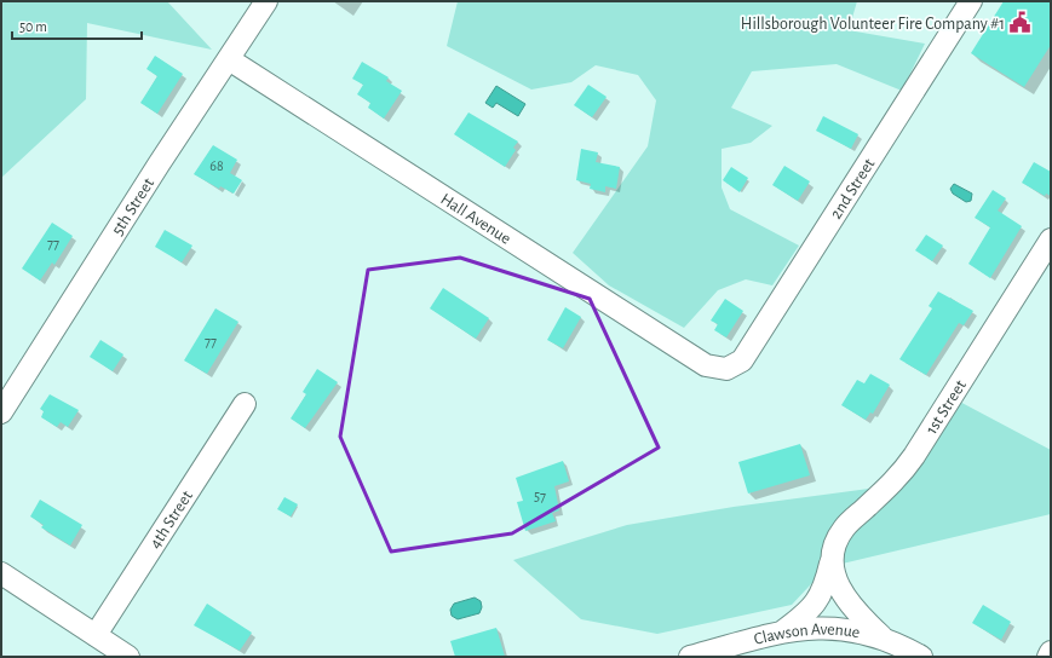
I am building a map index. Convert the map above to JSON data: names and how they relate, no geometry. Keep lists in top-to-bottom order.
{
  "streets": {
    "street": [
      "2nd Street",
      "5th Street",
      "Hall Avenue",
      "1st Street",
      "4th Street",
      "Clawson Avenue"
    ]
  },
  "crossings": [
    ["2nd Street", "Hall Avenue"],
    ["5th Street", "Hall Avenue"],
    ["1st Street", "Clawson Avenue"]
  ],
  "places": {
    "public building": ["Hillsborough Volunteer Fire Company #1"]
  },
  "house_numbers": [
    "68",
    "77",
    "77",
    "57"
  ],
  "scale_bar": "50 m"
}
